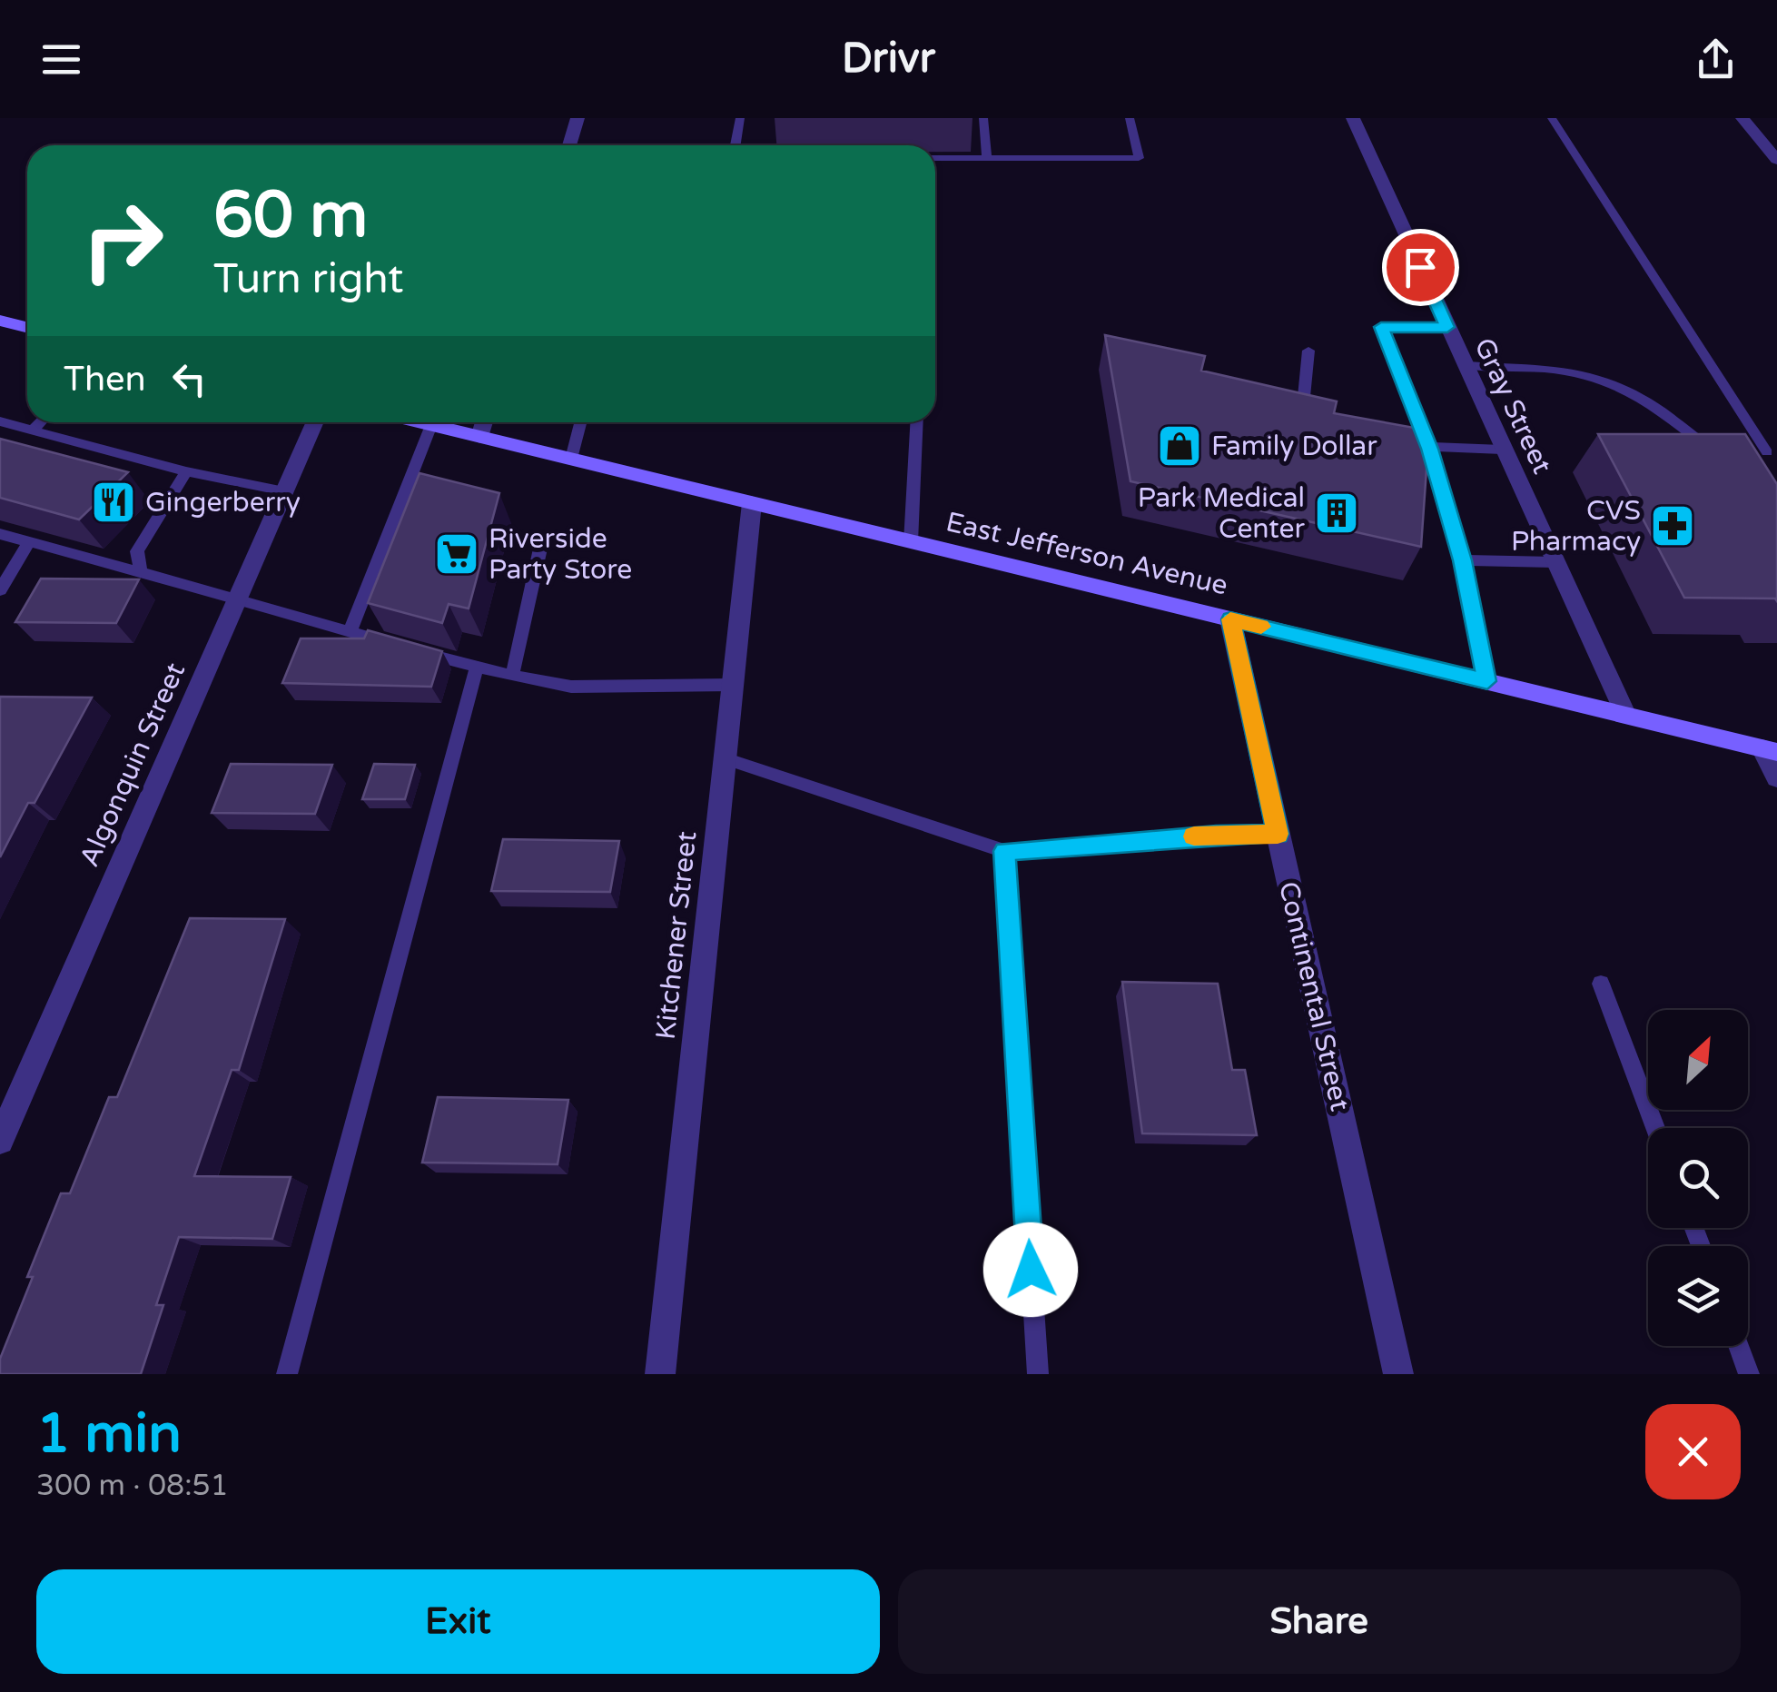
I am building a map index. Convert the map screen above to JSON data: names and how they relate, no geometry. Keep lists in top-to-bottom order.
{
  "streets": {
    "main road": ["East Jefferson Avenue"],
    "street": [
      "Gray Street",
      "Algonquin Street",
      "Kitchener Street",
      "Continental Street"
    ]
  },
  "crossings": [
    ["Gray Street", "East Jefferson Avenue"],
    ["East Jefferson Avenue", "Kitchener Street"],
    ["East Jefferson Avenue", "Continental Street"]
  ],
  "places": {
    "shop": ["Family Dollar"],
    "restaurant": ["Gingerberry"],
    "building": ["Park Medical Center"],
    "pharmacy": ["CVS Pharmacy"],
    "supermarket": ["Riverside Party Store"]
  },
  "north": "top right",
  "page": {
    "header": "Drivr",
    "turn": ["60 m", "Turn right"],
    "then": "Then",
    "heading": ["1 min", "300 m · 08:51"],
    "buttons": ["Exit", "Share"]
  }
}
